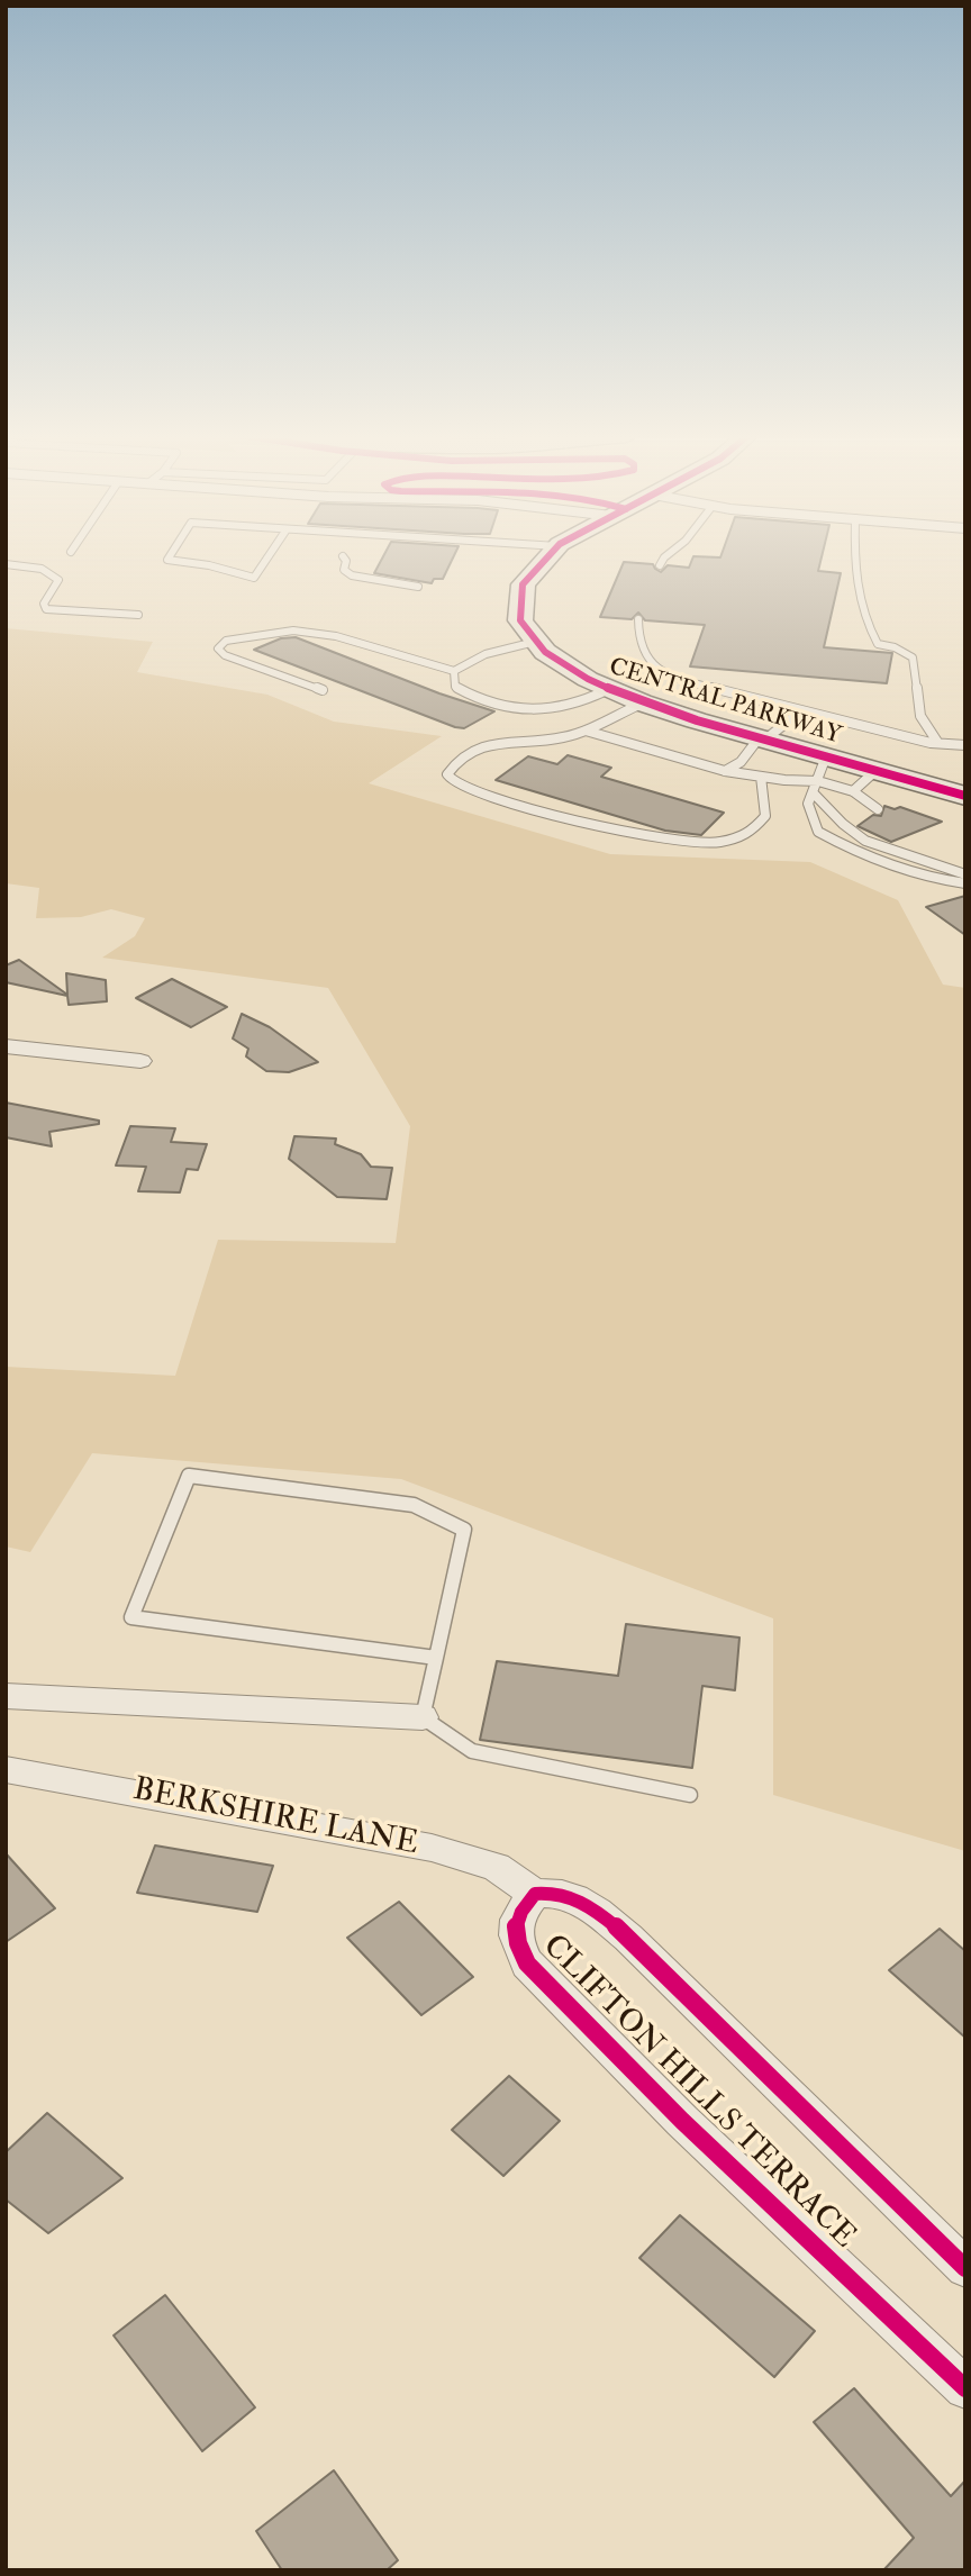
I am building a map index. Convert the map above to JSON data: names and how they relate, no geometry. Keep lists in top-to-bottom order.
{
  "streets": {
    "main road": ["CENTRAL PARKWAY"],
    "street": ["BERKSHIRE LANE", "CLIFTON HILLS TERRACE"]
  },
  "crossings": [
    ["BERKSHIRE LANE", "CLIFTON HILLS TERRACE"]
  ]
}
